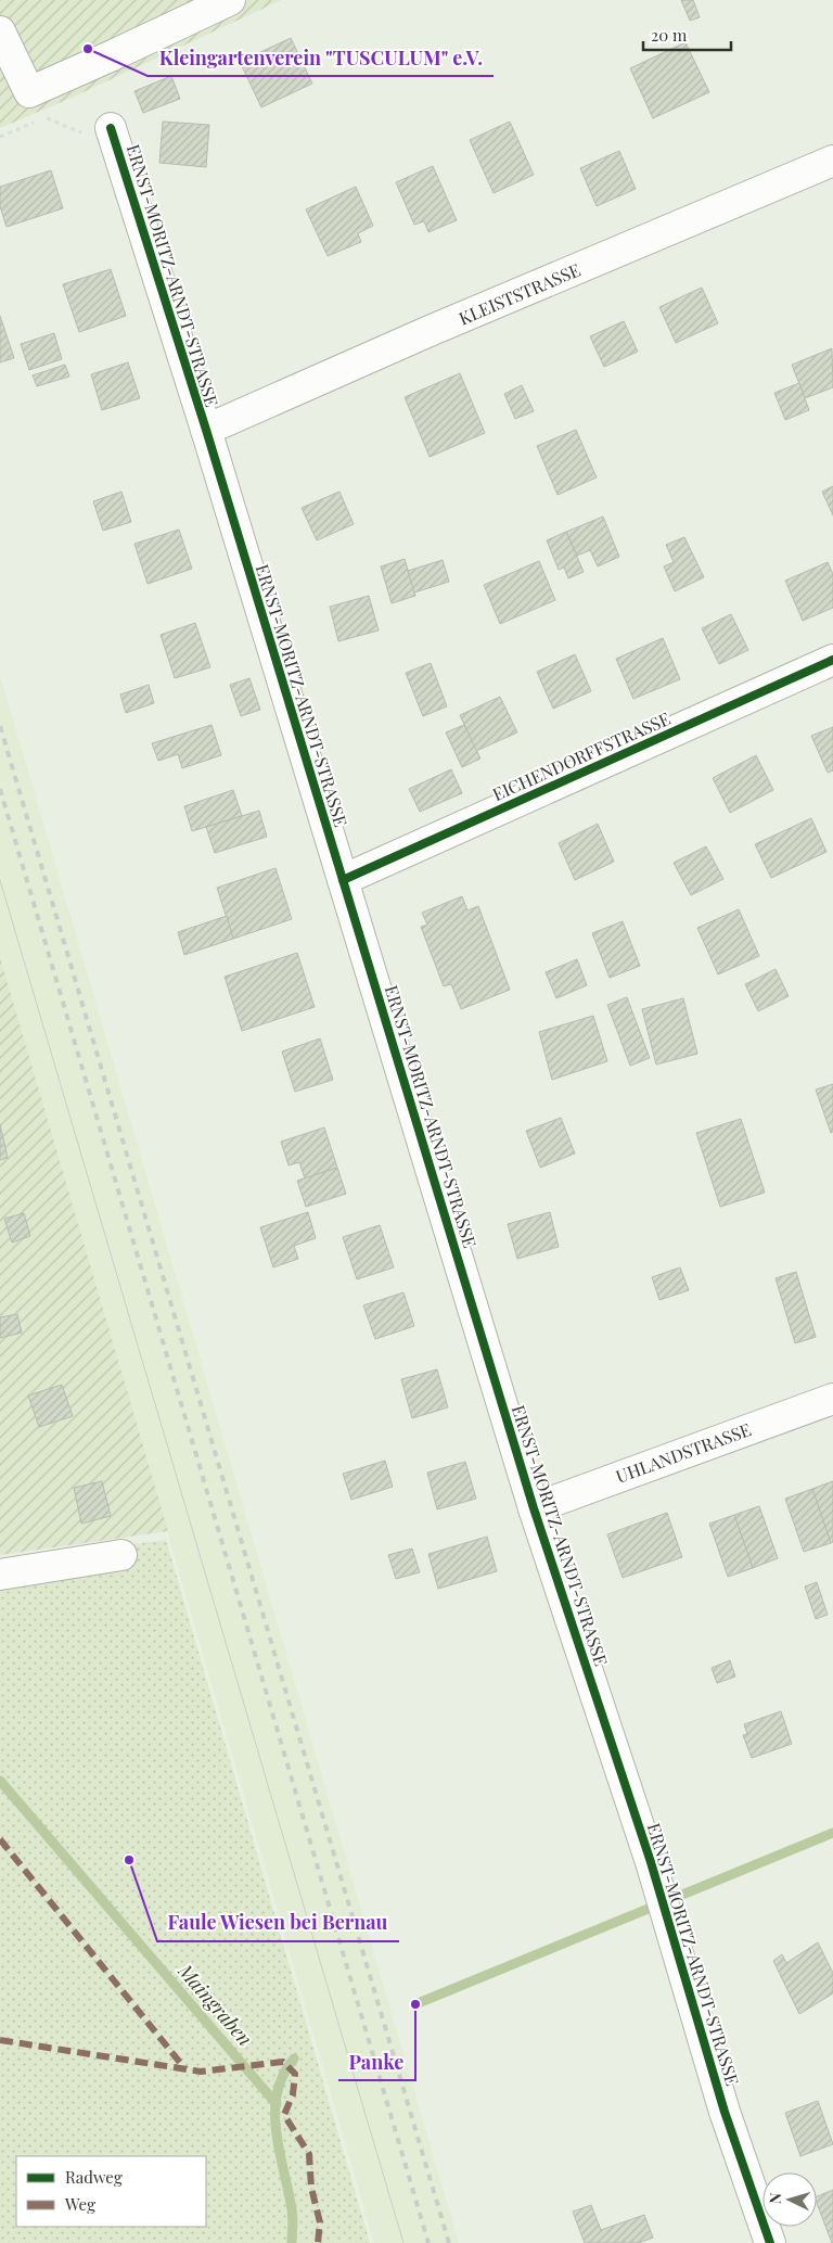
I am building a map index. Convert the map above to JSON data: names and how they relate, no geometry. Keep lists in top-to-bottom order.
{
  "streets": {
    "street": [
      "ERNST-MORITZ-ARNDT-STRASSE",
      "KLEISTSTRASSE",
      "EICHENDORFFSTRASSE",
      "UHLANDSTRASSE"
    ]
  },
  "crossings": [
    ["ERNST-MORITZ-ARNDT-STRASSE", "KLEISTSTRASSE"],
    ["ERNST-MORITZ-ARNDT-STRASSE", "EICHENDORFFSTRASSE"],
    ["ERNST-MORITZ-ARNDT-STRASSE", "UHLANDSTRASSE"]
  ],
  "water": ["Maingraben"],
  "places": ["Kleingartenverein \"TUSCULUM\" e.V.", "Faule Wiesen bei Bernau", "Panke"],
  "legend": ["Radweg", "Weg"],
  "scale_bar": "20 m",
  "north": "left"
}
